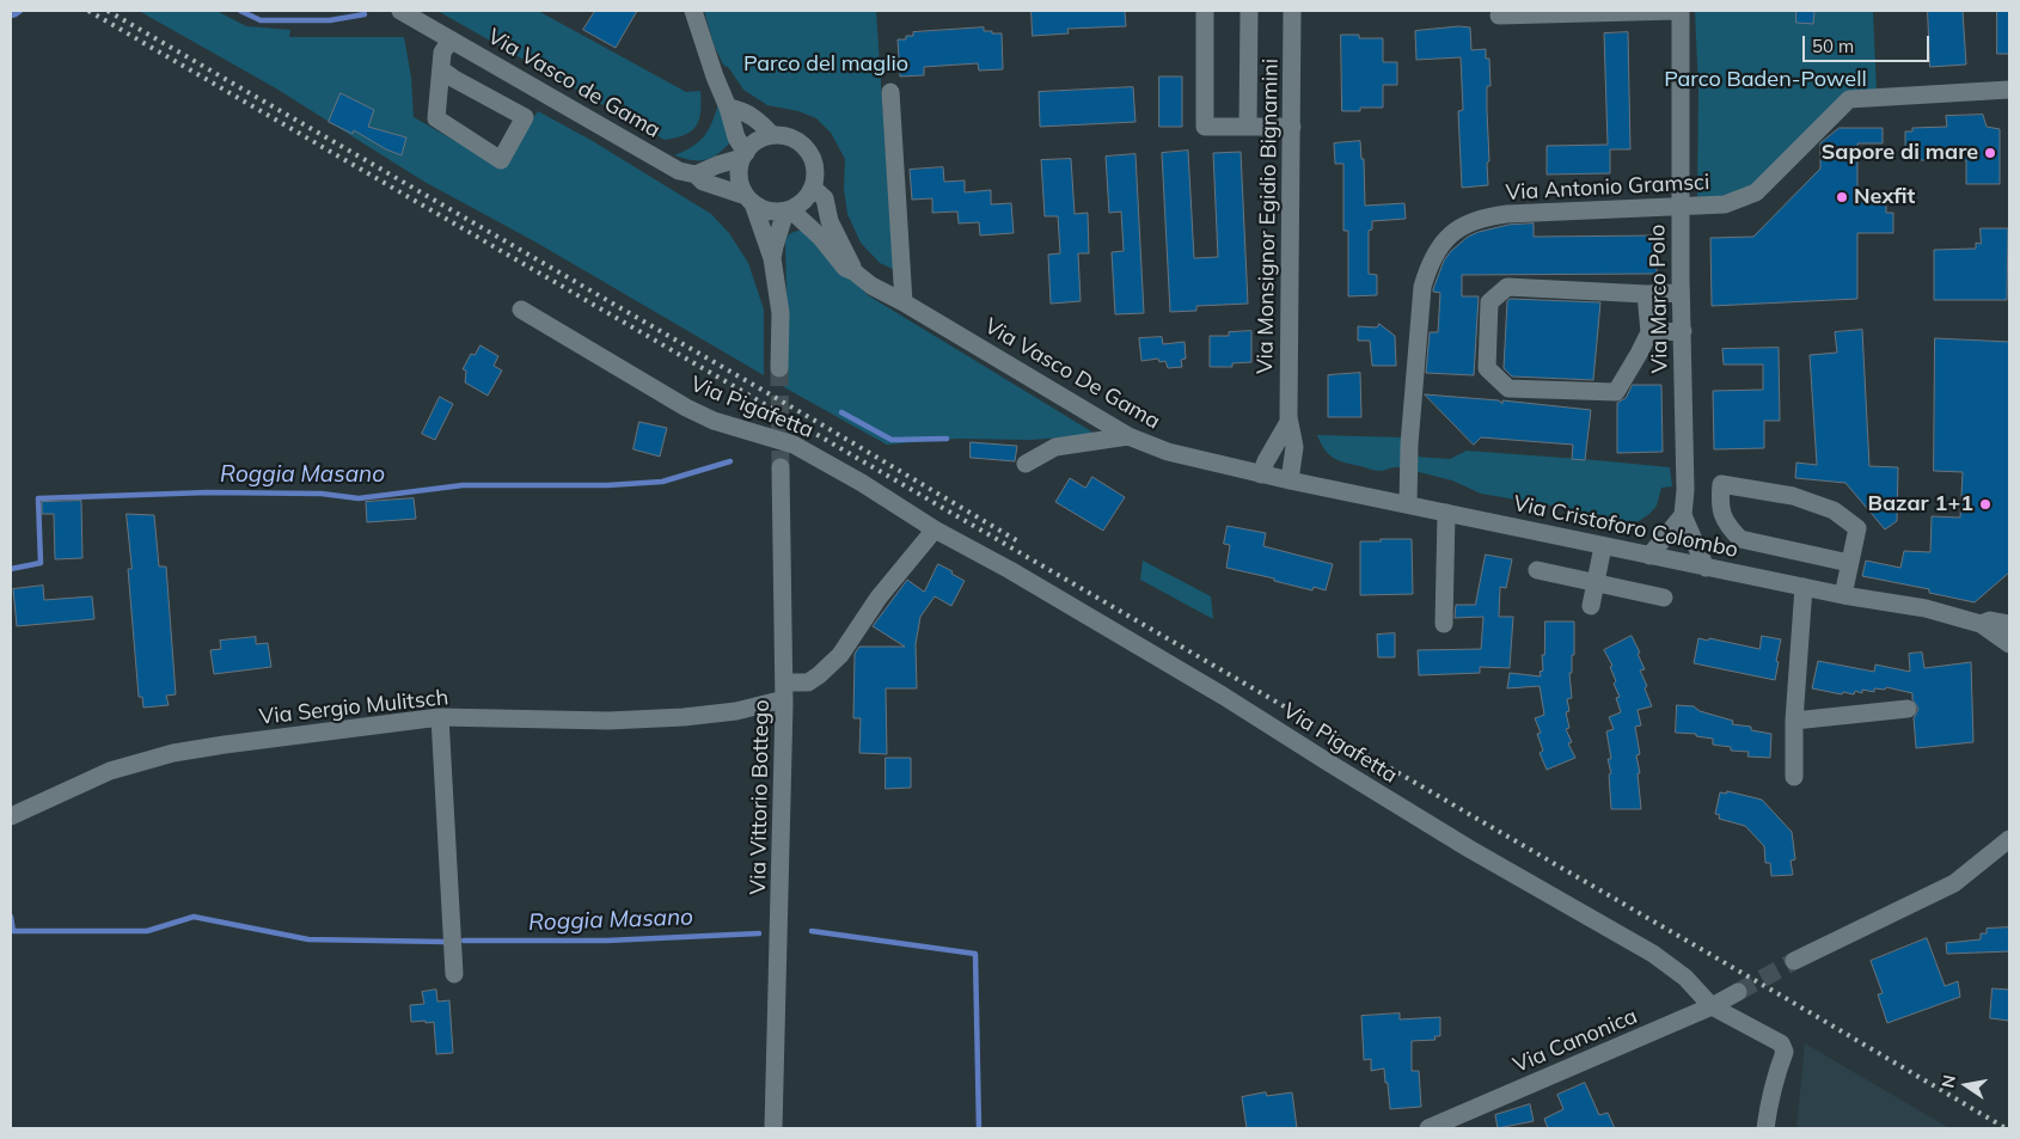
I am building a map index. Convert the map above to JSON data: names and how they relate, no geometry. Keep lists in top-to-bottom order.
{
  "streets": {
    "street": [
      "Via Vasco de Gama",
      "Via Antonio Gramsci",
      "Via Monsignor Egidio Bignamini",
      "Via Marco Polo",
      "Via Vasco De Gama",
      "Via Pigafetta",
      "Via Cristoforo Colombo",
      "Via Sergio Mulitsch",
      "Via Vittorio Bottego",
      "Via Canonica"
    ]
  },
  "crossings": [
    ["Via Vasco de Gama", "Via Vasco De Gama"],
    ["Via Antonio Gramsci", "Via Marco Polo"],
    ["Via Antonio Gramsci", "Via Cristoforo Colombo"],
    ["Via Monsignor Egidio Bignamini", "Via Cristoforo Colombo"],
    ["Via Marco Polo", "Via Cristoforo Colombo"],
    ["Via Vasco De Gama", "Via Cristoforo Colombo"],
    ["Via Pigafetta", "Via Canonica"],
    ["Via Sergio Mulitsch", "Via Vittorio Bottego"]
  ],
  "water": ["Roggia Masano"],
  "parks": ["Parco del maglio", "Parco Baden-Powell"],
  "places": ["Sapore di mare", "Nexfit", "Bazar 1+1"],
  "scale_bar": "50 m",
  "north": "left"
}
